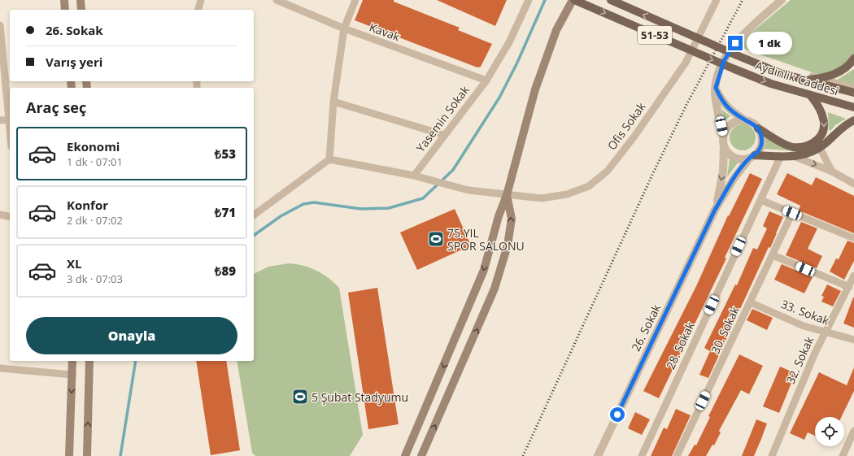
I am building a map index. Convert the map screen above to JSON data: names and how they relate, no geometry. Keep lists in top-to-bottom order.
{
  "streets": {
    "main road": ["51-53", "Aydınlık Caddesi"],
    "street": [
      "Kavak",
      "Yasemin Sokak",
      "Ofis Sokak",
      "33. Sokak",
      "26. Sokak",
      "30. Sokak",
      "28. Sokak",
      "32. Sokak"
    ]
  },
  "crossings": [
    ["Kavak", "Yasemin Sokak"],
    ["Yasemin Sokak", "Ofis Sokak"],
    ["33. Sokak", "30. Sokak"],
    ["33. Sokak", "32. Sokak"]
  ],
  "places": {
    "sports": ["75.YIL SPOR SALONU", "5 Şubat Stadyumu"]
  },
  "page": {
    "banner": ["26. Sokak", "Varış yeri"],
    "bubble": "1 dk",
    "heading": "Araç seç",
    "list": [
      {
        "name": "Ekonomi",
        "note": "1 dk · 07:01",
        "value": "₺53"
      },
      {
        "name": "Konfor",
        "note": "2 dk · 07:02",
        "value": "₺71"
      },
      {
        "name": "XL",
        "note": "3 dk · 07:03",
        "value": "₺89"
      }
    ],
    "buttons": "Onayla"
  }
}
